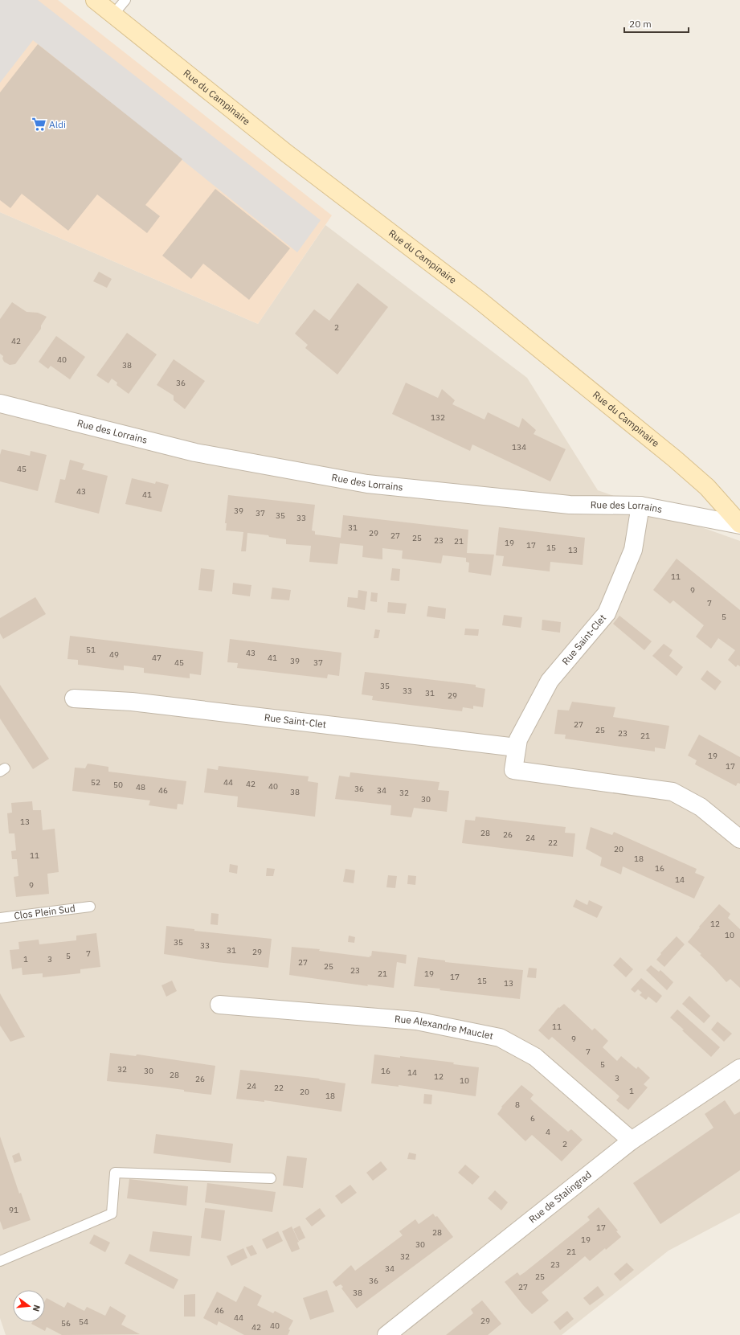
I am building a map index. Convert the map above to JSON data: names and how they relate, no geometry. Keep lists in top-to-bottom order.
{
  "streets": {
    "main road": ["Rue du Campinaire"],
    "street": [
      "Rue des Lorrains",
      "Rue Saint-Clet",
      "Rue Alexandre Mauclet",
      "Rue de Stalingrad"
    ],
    "lane": ["Clos Plein Sud"]
  },
  "crossings": [
    ["Rue du Campinaire", "Rue des Lorrains"],
    ["Rue des Lorrains", "Rue Saint-Clet"],
    ["Rue Alexandre Mauclet", "Rue de Stalingrad"]
  ],
  "places": {
    "supermarket": ["Aldi"]
  },
  "house_numbers": [
    "2",
    "42",
    "40",
    "38",
    "36",
    "132",
    "134",
    "45",
    "43",
    "41",
    "39",
    "37",
    "35",
    "33",
    "31",
    "29",
    "27",
    "25",
    "23",
    "21",
    "19",
    "17",
    "15",
    "13",
    "11",
    "9",
    "7",
    "5",
    "51",
    "43",
    "49",
    "47",
    "41",
    "39",
    "45",
    "37",
    "35",
    "33",
    "31",
    "29",
    "27",
    "25",
    "23",
    "21",
    "19",
    "17",
    "52",
    "44",
    "42",
    "50",
    "40",
    "48",
    "36",
    "46",
    "34",
    "38",
    "32",
    "30",
    "13",
    "28",
    "26",
    "24",
    "22",
    "20",
    "11",
    "18",
    "16",
    "14",
    "9",
    "12",
    "10",
    "35",
    "33",
    "31",
    "29",
    "7",
    "5",
    "1",
    "3",
    "27",
    "25",
    "23",
    "21",
    "19",
    "17",
    "15",
    "13",
    "11",
    "9",
    "7",
    "5",
    "32",
    "30",
    "16",
    "14",
    "28",
    "12",
    "3",
    "26",
    "10",
    "24",
    "22",
    "1",
    "20",
    "18",
    "8",
    "6",
    "4",
    "2",
    "91",
    "17",
    "28",
    "19",
    "30",
    "21",
    "32",
    "23",
    "34",
    "25",
    "36",
    "27",
    "38",
    "46",
    "44",
    "29",
    "54",
    "56",
    "40",
    "42"
  ],
  "scale_bar": "20 m",
  "north": "right"
}
